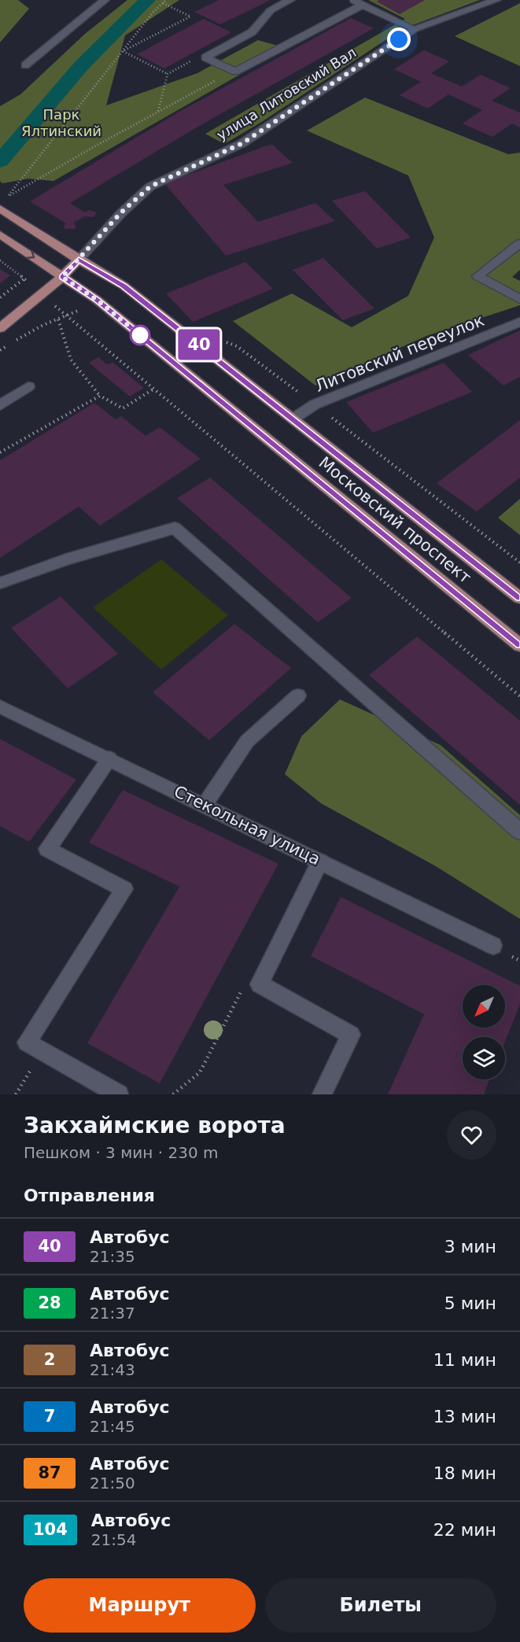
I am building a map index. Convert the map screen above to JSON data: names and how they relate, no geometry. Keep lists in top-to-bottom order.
{
  "streets": {
    "main road": ["улица Литовский Вал", "Московский проспект"],
    "street": ["Литовский переулок", "Стекольная улица"]
  },
  "crossings": [
    ["улица Литовский Вал", "Московский проспект"],
    ["Литовский переулок", "Московский проспект"]
  ],
  "parks": ["Парк Ялтинский"],
  "lines": ["bus line 40"],
  "north": "bottom left",
  "page": {
    "on_map": "40",
    "heading": [
      ["Закхаймские ворота", "Пешком · 3 мин · 230 m"],
      "Отправления"
    ],
    "list": [
      {
        "mark": "40",
        "name": "Автобус",
        "note": "21:35",
        "value": "3 мин"
      },
      {
        "mark": "28",
        "name": "Автобус",
        "note": "21:37",
        "value": "5 мин"
      },
      {
        "mark": "2",
        "name": "Автобус",
        "note": "21:43",
        "value": "11 мин"
      },
      {
        "mark": "7",
        "name": "Автобус",
        "note": "21:45",
        "value": "13 мин"
      },
      {
        "mark": "87",
        "name": "Автобус",
        "note": "21:50",
        "value": "18 мин"
      },
      {
        "mark": "104",
        "name": "Автобус",
        "note": "21:54",
        "value": "22 мин"
      }
    ],
    "buttons": ["Маршрут", "Билеты"]
  }
}
